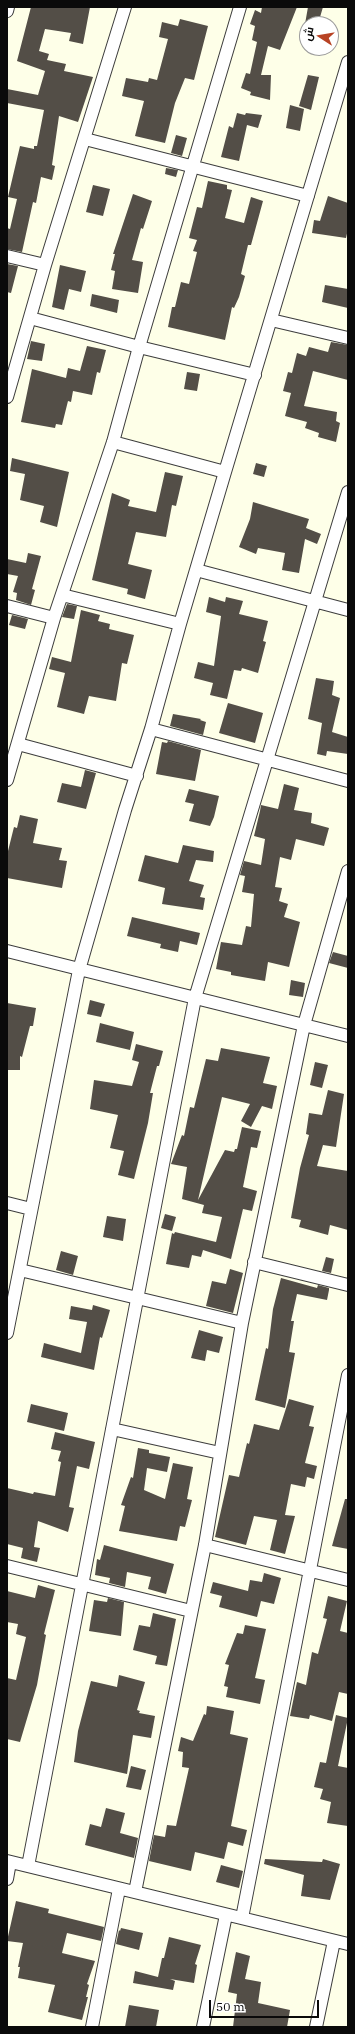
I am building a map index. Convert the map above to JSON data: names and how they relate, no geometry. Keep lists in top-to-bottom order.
{
  "scale_bar": "50 m",
  "north": "left"
}
